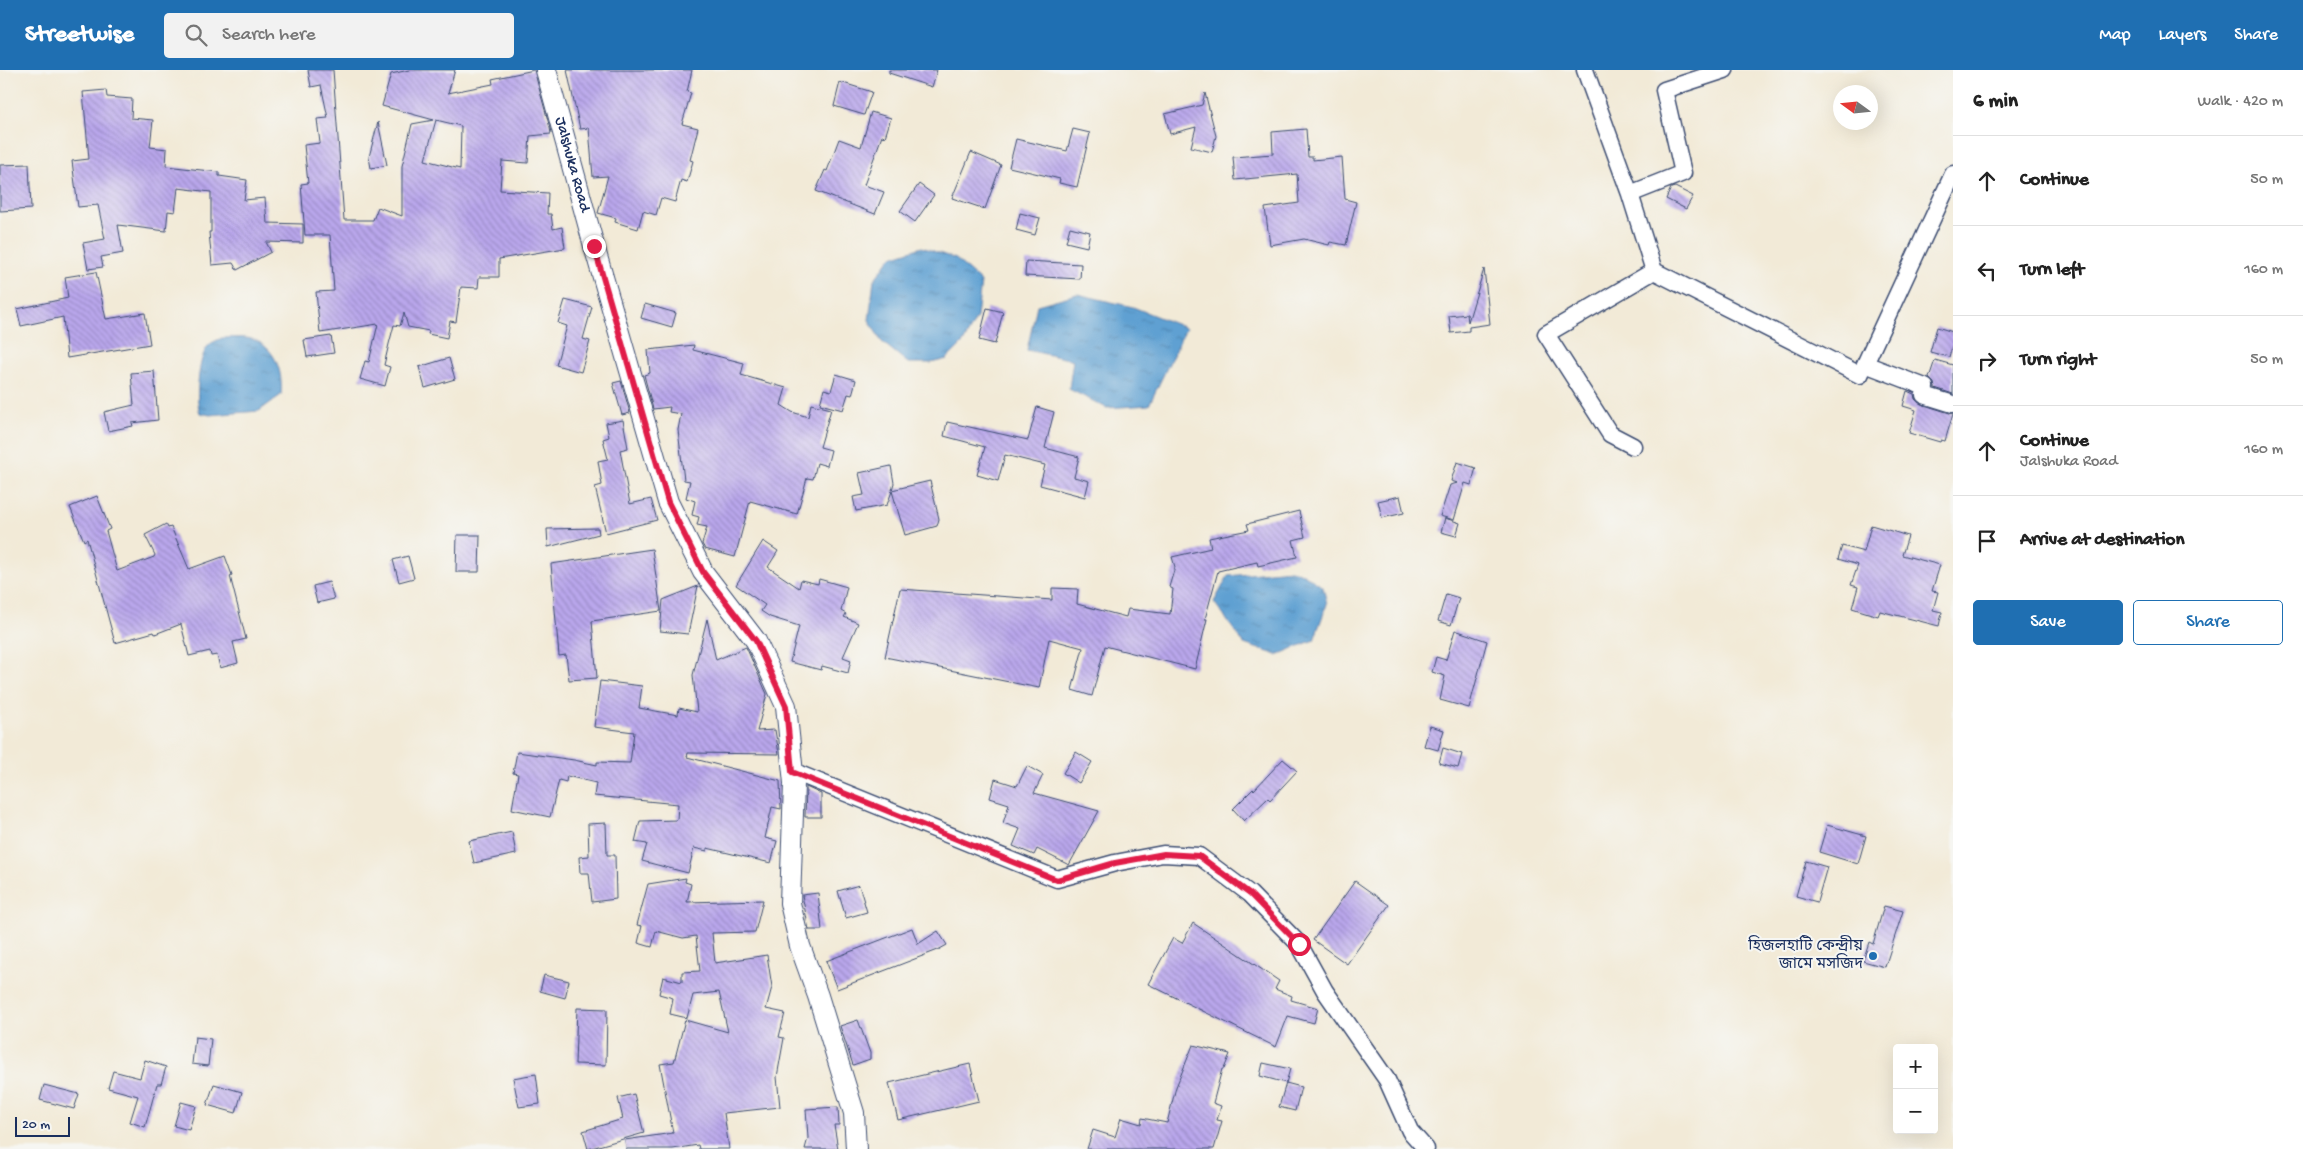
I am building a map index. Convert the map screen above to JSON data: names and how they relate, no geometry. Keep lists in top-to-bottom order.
{
  "streets": {
    "street": ["Jalshuka Road"]
  },
  "places": ["হিজলহাটি কেন্দ্রীয় জামে মসজিদ"],
  "scale_bar": "20 m",
  "north": "left",
  "page": {
    "header": "Streetwise",
    "search": "Search here",
    "nav": ["Map", "Layers", "Share"],
    "heading": ["6 min", "Walk · 420 m"],
    "list": [
      ["Continue", "50 m"],
      ["Turn left", "160 m"],
      ["Turn right", "50 m"],
      ["Continue", "Jalshuka Road", "160 m"],
      "Arrive at destination"
    ],
    "buttons": ["Save", "Share"],
    "map_buttons": ["+", "−"],
    "scale": "20 m"
  }
}
